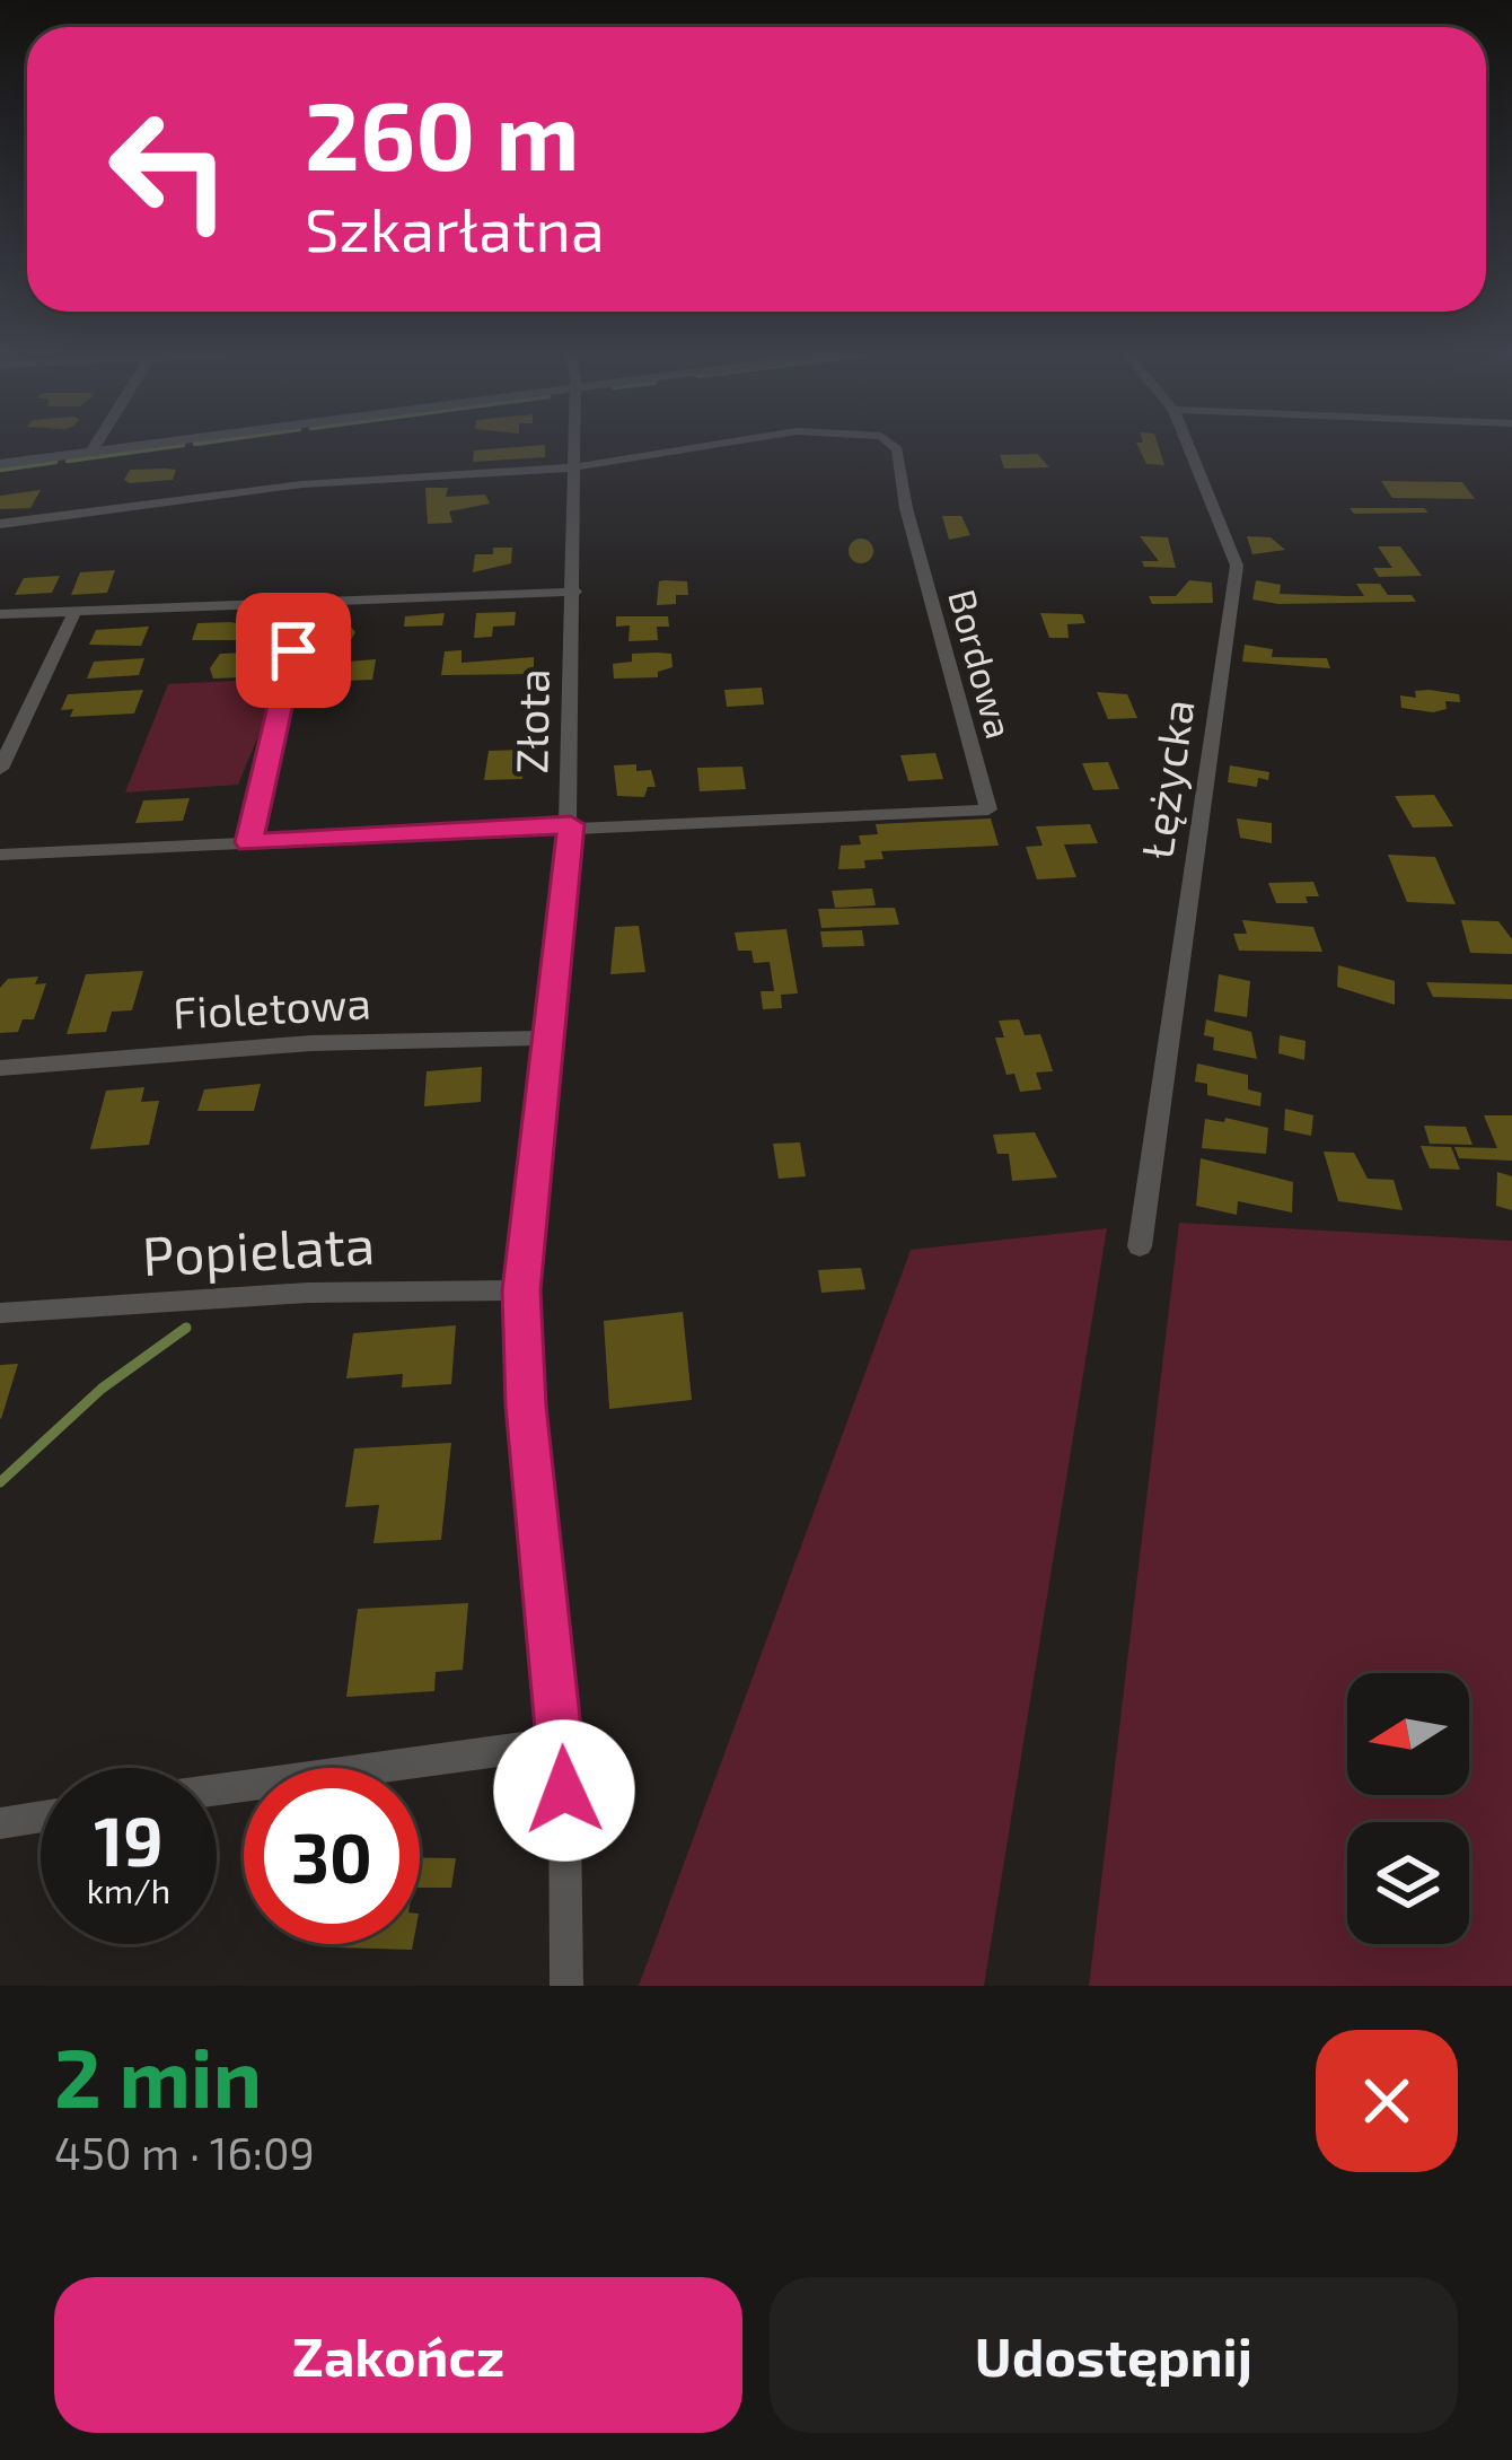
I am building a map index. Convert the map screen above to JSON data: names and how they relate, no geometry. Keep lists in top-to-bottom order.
{
  "streets": {
    "street": [
      "Bordowa",
      "Złota",
      "Łężycka",
      "Fioletowa",
      "Popielata"
    ]
  },
  "crossings": [
    ["Bordowa", "Złota"],
    ["Złota", "Fioletowa"],
    ["Złota", "Popielata"]
  ],
  "north": "left",
  "page": {
    "turn": ["260 m", "Szkarłatna"],
    "speed": "19 km/h",
    "limit": "30",
    "heading": ["2 min", "450 m · 16:09"],
    "buttons": ["Zakończ", "Udostępnij"]
  }
}
